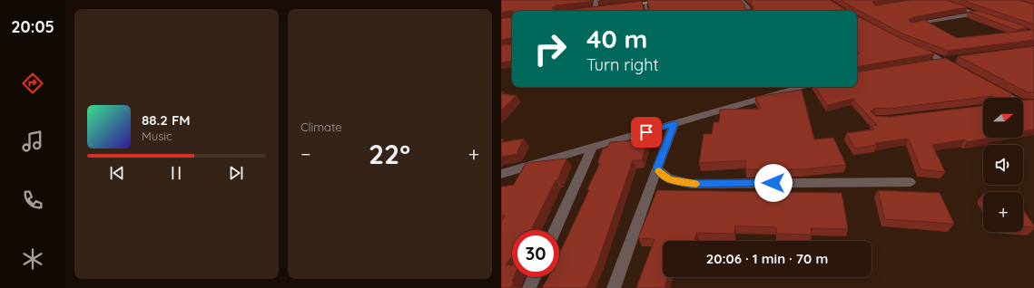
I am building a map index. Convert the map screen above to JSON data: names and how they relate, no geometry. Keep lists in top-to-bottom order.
{
  "north": "right",
  "page": {
    "tabs": "20:05",
    "tile": "Climate",
    "turn": ["40 m", "Turn right"],
    "map_buttons": "+",
    "song": ["88.2 FM", "Music"],
    "heat": ["−", "22°", "+"],
    "limit": "30",
    "trip": "20:06 · 1 min · 70 m"
  }
}
